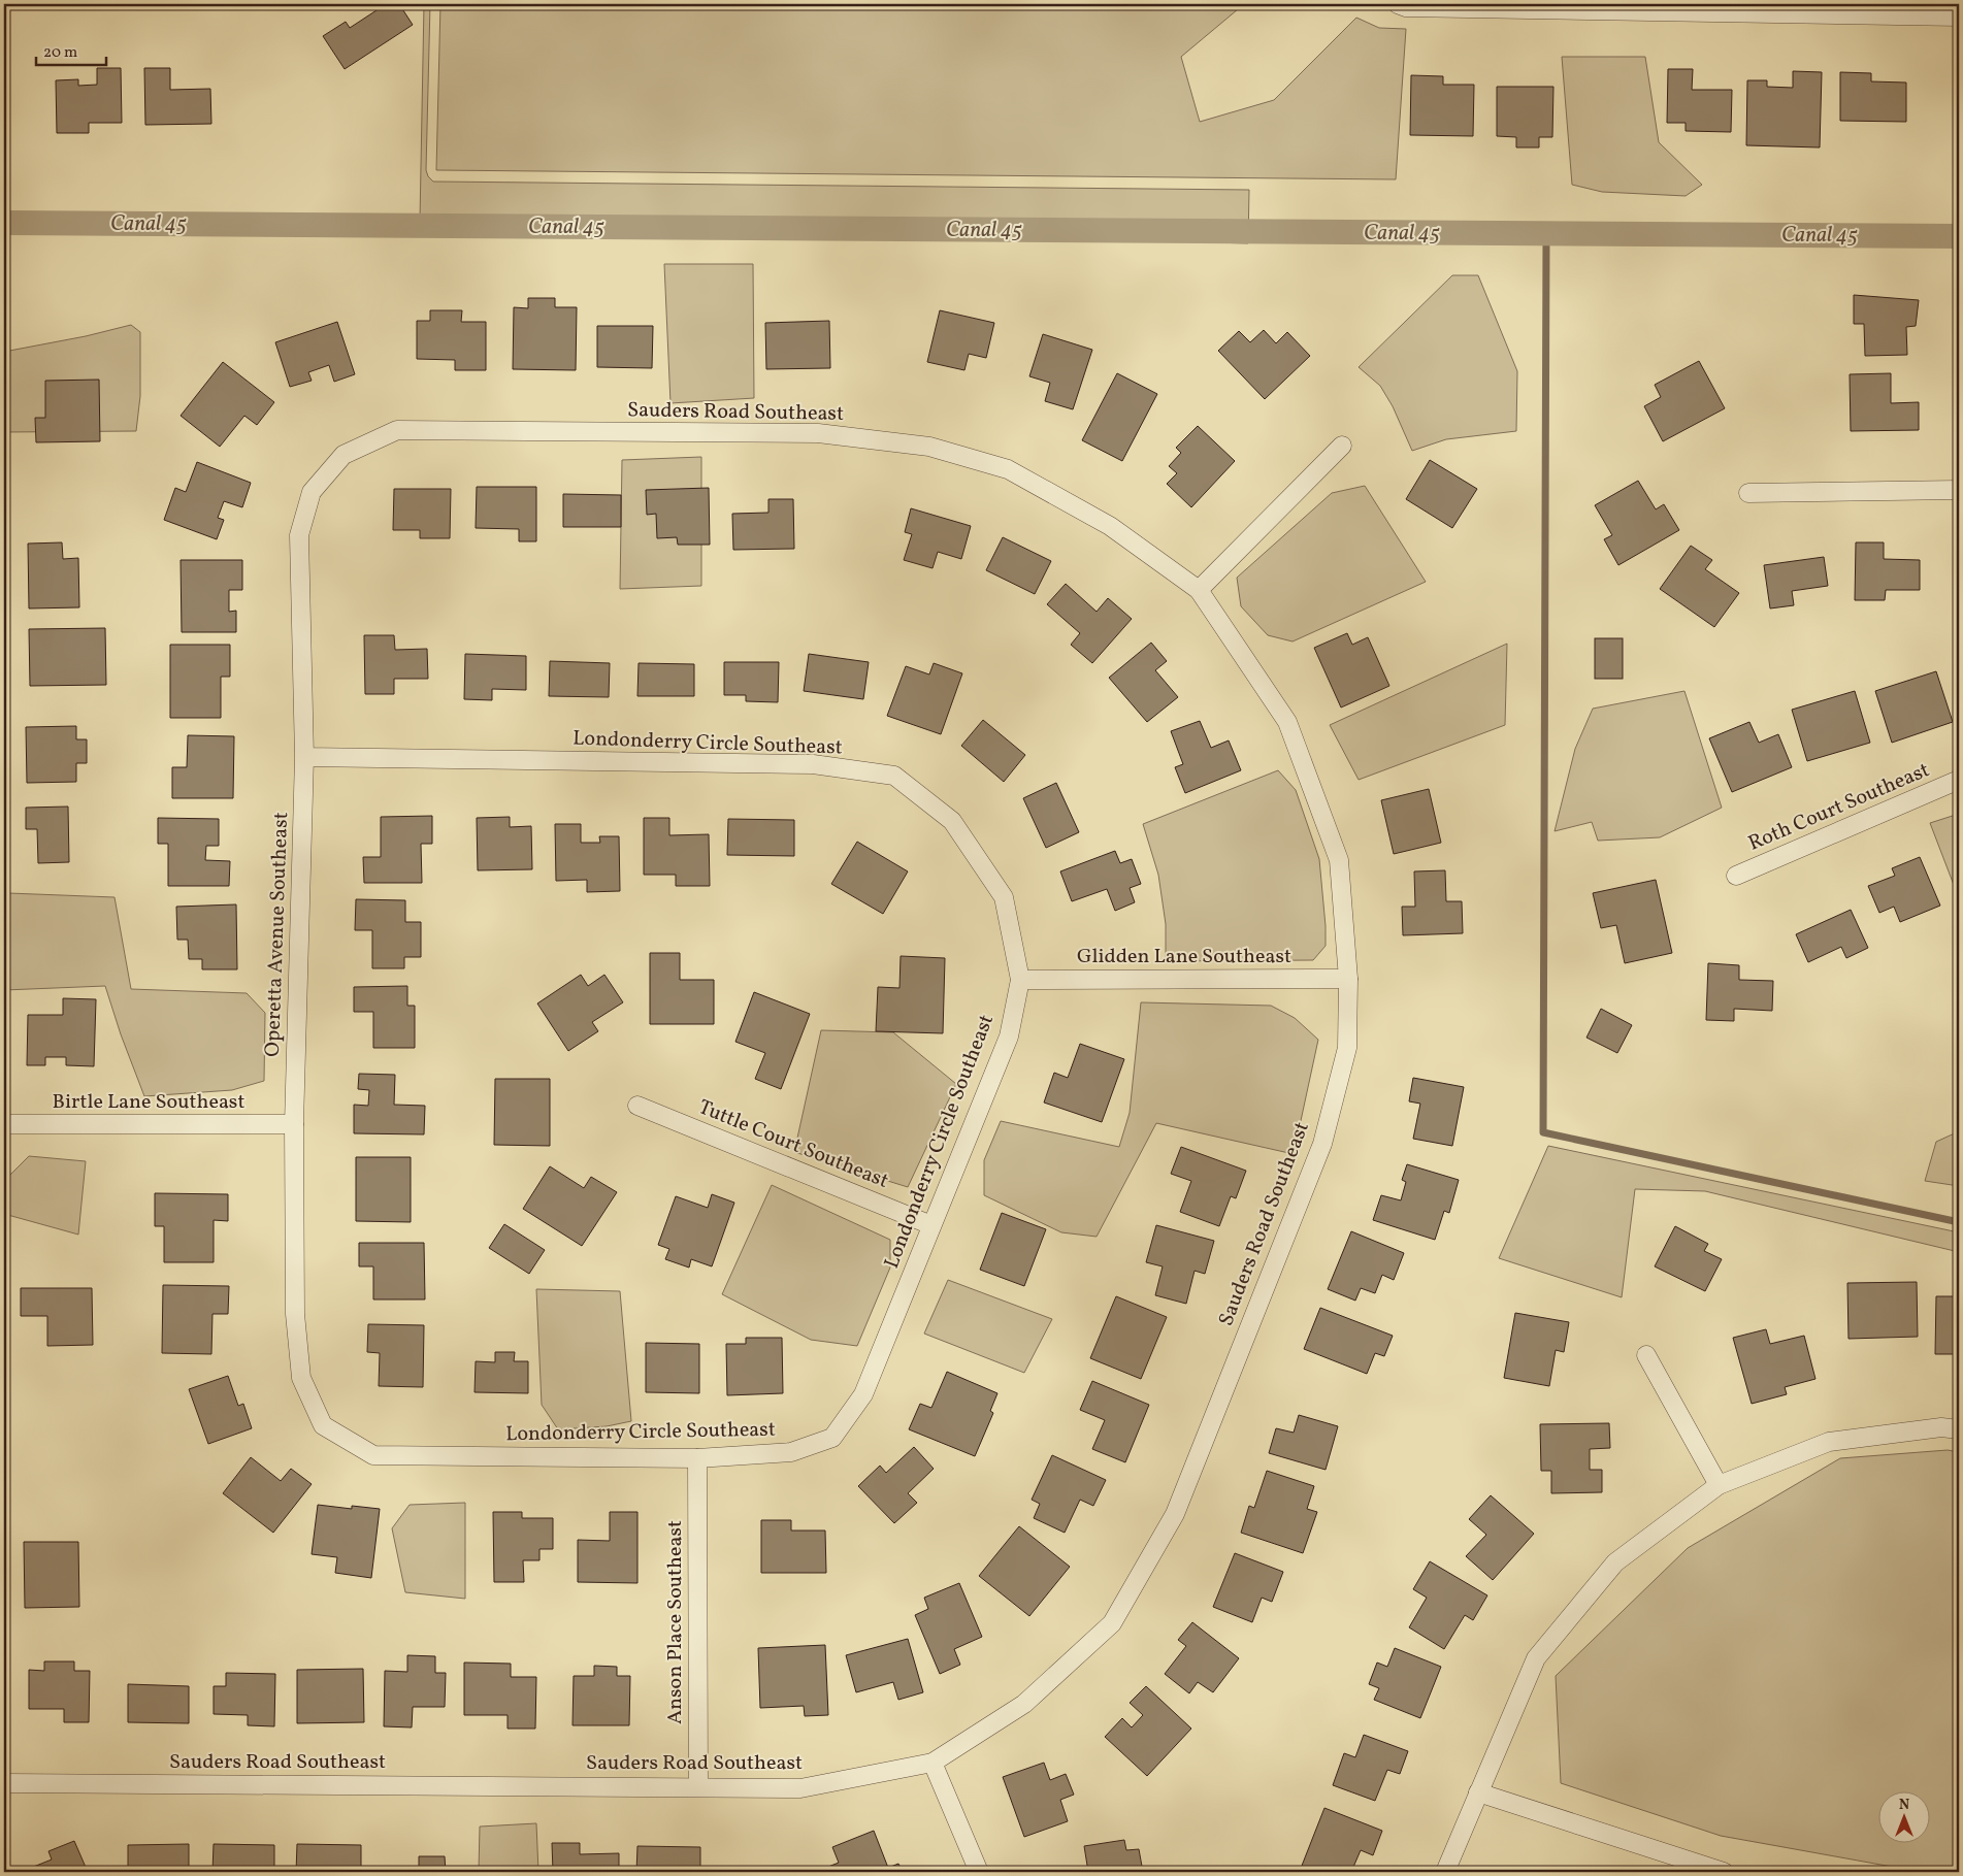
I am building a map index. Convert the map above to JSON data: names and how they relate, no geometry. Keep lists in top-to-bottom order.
{
  "streets": {
    "street": [
      "Sauders Road Southeast",
      "Londonderry Circle Southeast",
      "Roth Court Southeast",
      "Operetta Avenue Southeast",
      "Glidden Lane Southeast",
      "Birtle Lane Southeast",
      "Tuttle Court Southeast",
      "Anson Place Southeast"
    ]
  },
  "crossings": [
    ["Sauders Road Southeast", "Operetta Avenue Southeast"],
    ["Sauders Road Southeast", "Glidden Lane Southeast"],
    ["Sauders Road Southeast", "Anson Place Southeast"],
    ["Londonderry Circle Southeast", "Operetta Avenue Southeast"],
    ["Londonderry Circle Southeast", "Glidden Lane Southeast"],
    ["Londonderry Circle Southeast", "Tuttle Court Southeast"],
    ["Londonderry Circle Southeast", "Anson Place Southeast"],
    ["Operetta Avenue Southeast", "Birtle Lane Southeast"]
  ],
  "water": ["Canal 45"],
  "scale_bar": "20 m",
  "north": "top"
}
